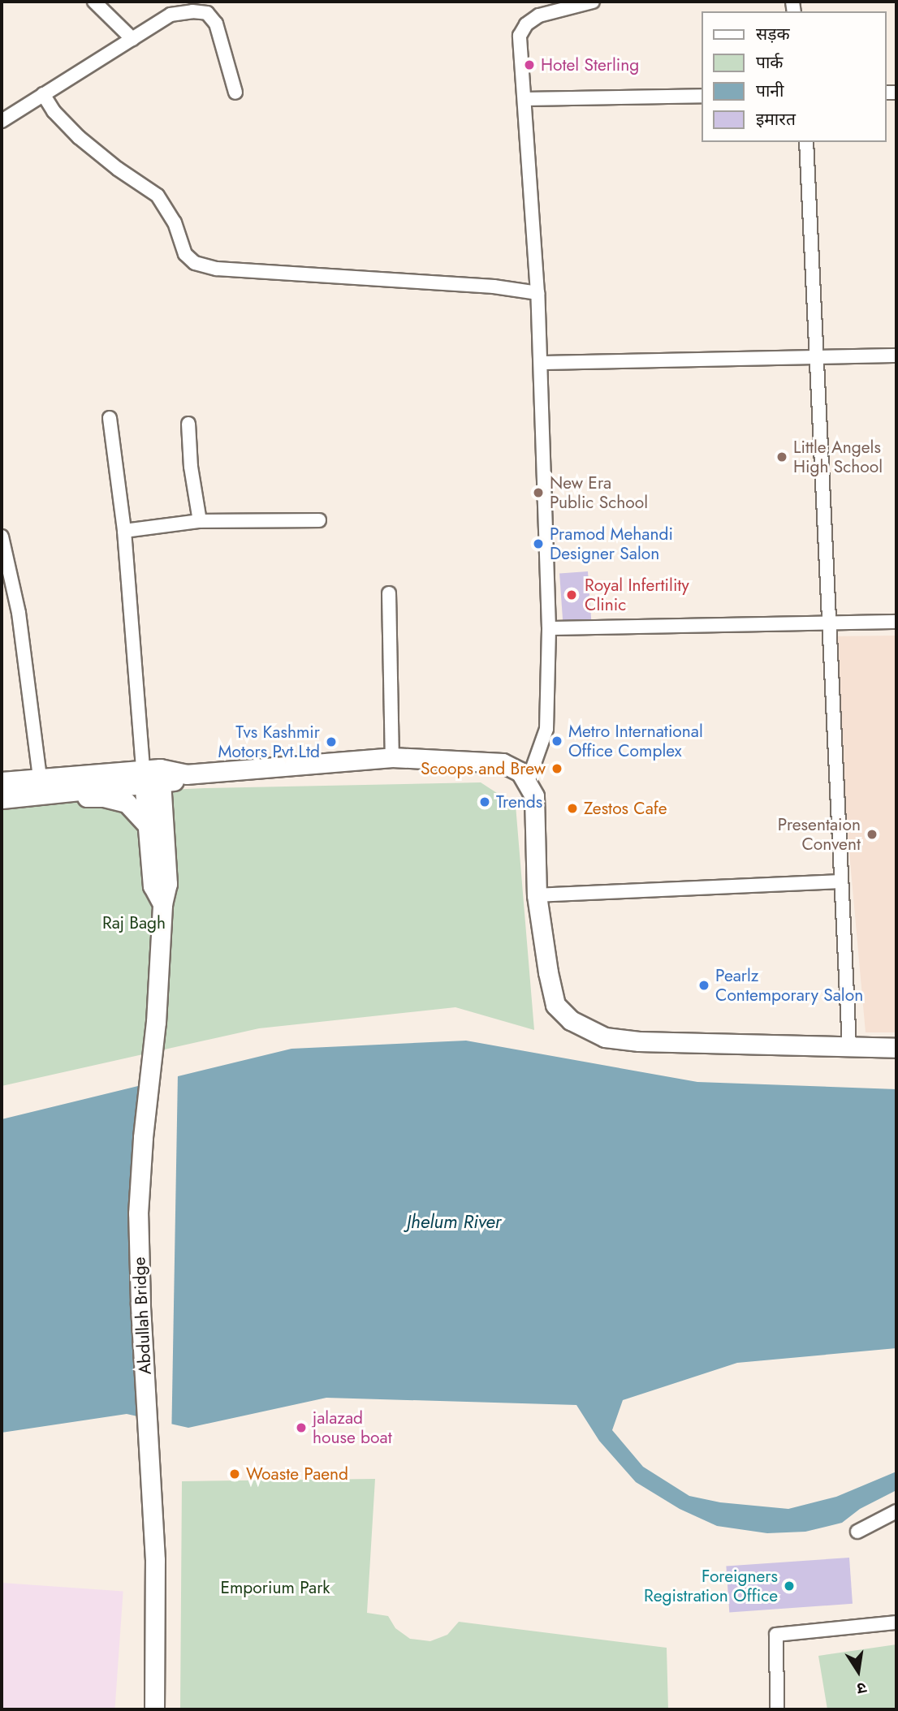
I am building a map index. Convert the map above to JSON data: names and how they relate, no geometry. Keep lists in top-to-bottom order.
{
  "streets": {
    "main road": ["Abdullah Bridge"]
  },
  "water": ["Jhelum River"],
  "parks": ["Raj Bagh", "Emporium Park"],
  "places": [
    "Hotel Sterling",
    "Little Angels High School",
    "New Era Public School",
    "Pramod Mehandi Designer Salon",
    "Royal Infertility Clinic",
    "Metro International Office Complex",
    "Tvs Kashmir Motors Pvt.Ltd",
    "Scoops and Brew",
    "Trends",
    "Zestos Cafe",
    "Presentaion Convent",
    "Pearlz Contemporary Salon",
    "jalazad house boat",
    "Woaste Paend",
    "Foreigners Registration Office"
  ],
  "legend": [
    "सड़क",
    "पार्क",
    "पानी",
    "इमारत"
  ],
  "north": "bottom"
}
